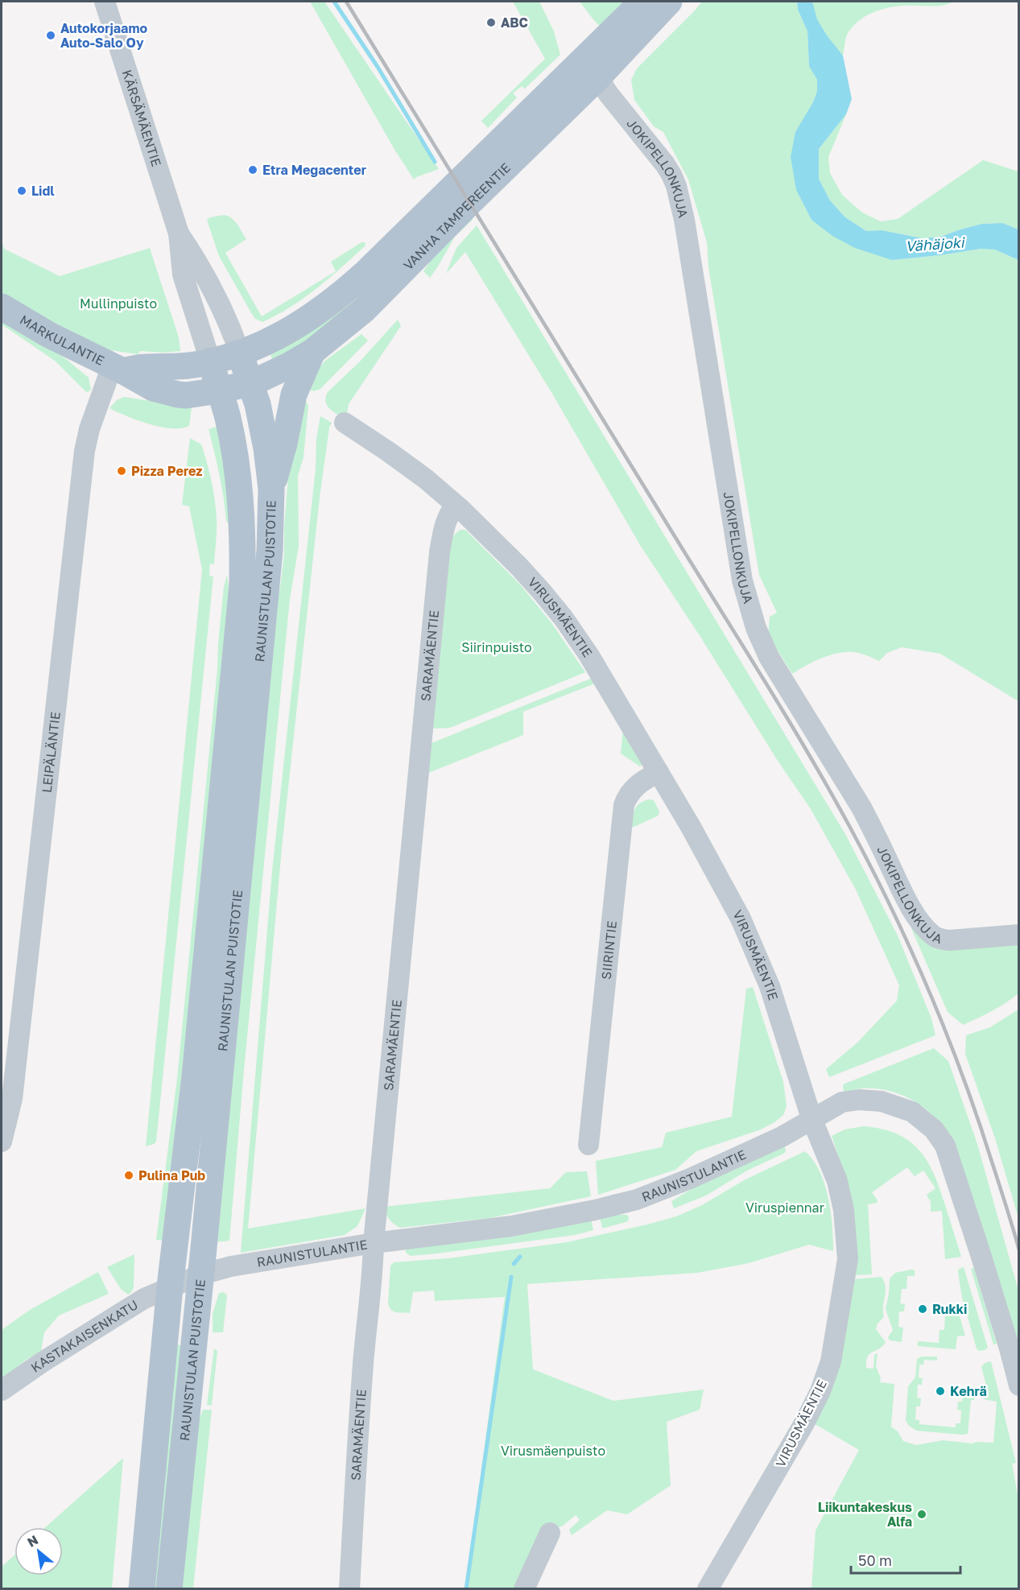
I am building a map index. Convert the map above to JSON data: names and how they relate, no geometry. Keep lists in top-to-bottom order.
{
  "streets": {
    "main road": ["VANHA TAMPEREENTIE", "MARKULANTIE", "RAUNISTULAN PUISTOTIE"],
    "street": [
      "KÄRSÄMÄENTIE",
      "JOKIPELLONKUJA",
      "VIRUSMÄENTIE",
      "SARAMÄENTIE",
      "LEIPÄLÄNTIE",
      "SIIRINTIE",
      "RAUNISTULANTIE",
      "KASTAKAISENKATU"
    ]
  },
  "crossings": [
    ["KÄRSÄMÄENTIE", "VANHA TAMPEREENTIE"],
    ["KÄRSÄMÄENTIE", "RAUNISTULAN PUISTOTIE"],
    ["JOKIPELLONKUJA", "VANHA TAMPEREENTIE"],
    ["VANHA TAMPEREENTIE", "MARKULANTIE"],
    ["VANHA TAMPEREENTIE", "RAUNISTULAN PUISTOTIE"],
    ["MARKULANTIE", "RAUNISTULAN PUISTOTIE"],
    ["MARKULANTIE", "LEIPÄLÄNTIE"],
    ["RAUNISTULAN PUISTOTIE", "RAUNISTULANTIE"],
    ["RAUNISTULAN PUISTOTIE", "KASTAKAISENKATU"],
    ["VIRUSMÄENTIE", "SARAMÄENTIE"],
    ["VIRUSMÄENTIE", "SIIRINTIE"],
    ["VIRUSMÄENTIE", "RAUNISTULANTIE"],
    ["SARAMÄENTIE", "RAUNISTULANTIE"],
    ["RAUNISTULANTIE", "KASTAKAISENKATU"]
  ],
  "water": ["Vähäjoki"],
  "parks": [
    "Mullinpuisto",
    "Siirinpuisto",
    "Viruspiennar",
    "Virusmäenpuisto"
  ],
  "places": [
    "ABC",
    "Autokorjaamo Auto-Salo Oy",
    "Etra Megacenter",
    "Lidl",
    "Pizza Perez",
    "Pulina Pub",
    "Rukki",
    "Kehrä",
    "Liikuntakeskus Alfa"
  ],
  "scale_bar": "50 m",
  "north": "top left"
}
